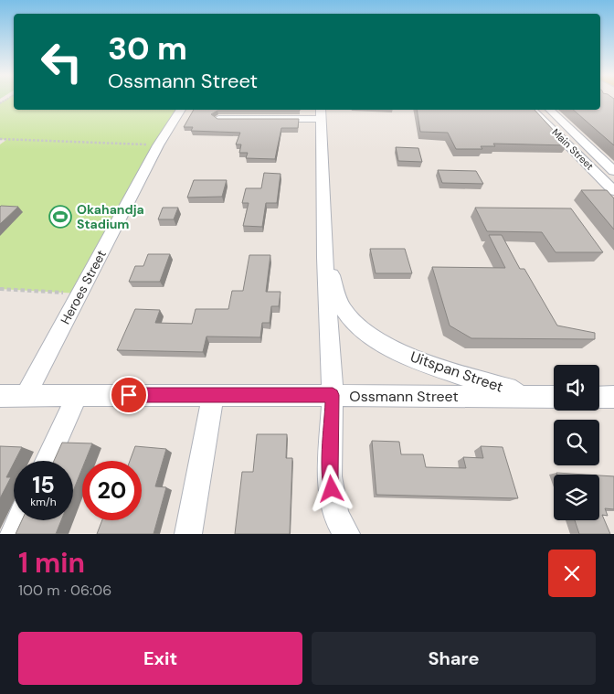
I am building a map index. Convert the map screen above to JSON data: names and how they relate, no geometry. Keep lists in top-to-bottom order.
{
  "streets": {
    "street": [
      "Main Street",
      "Heroes Street",
      "Uitspan Street",
      "Ossmann Street"
    ]
  },
  "crossings": [
    ["Heroes Street", "Ossmann Street"],
    ["Uitspan Street", "Ossmann Street"]
  ],
  "places": {
    "sports": ["Okahandja Stadium"]
  },
  "page": {
    "turn": ["30 m", "Ossmann Street"],
    "speed": "15 km/h",
    "limit": "20",
    "heading": ["1 min", "100 m · 06:06"],
    "buttons": ["Exit", "Share"]
  }
}
